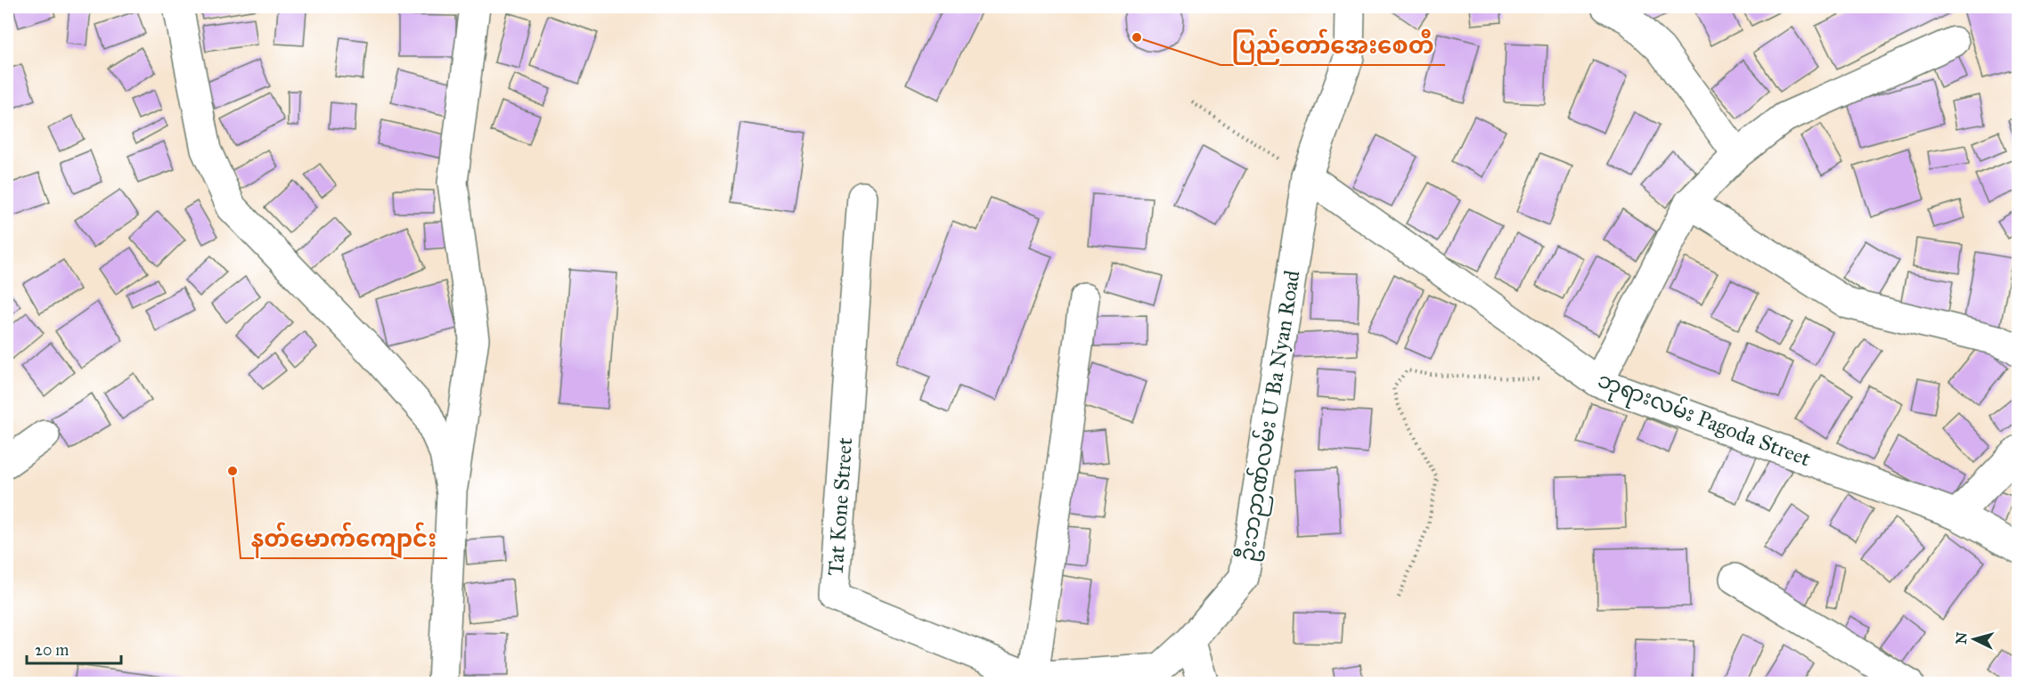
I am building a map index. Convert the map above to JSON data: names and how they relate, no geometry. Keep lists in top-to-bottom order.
{
  "streets": {
    "street": ["ဦးဘဉာဏ်လမ်း U Ba Nyan Road", "ဘုရားလမ်း Pagoda Street", "Tat Kone Street"]
  },
  "crossings": [
    ["ဦးဘဉာဏ်လမ်း U Ba Nyan Road", "ဘုရားလမ်း Pagoda Street"],
    ["ဦးဘဉာဏ်လမ်း U Ba Nyan Road", "Tat Kone Street"]
  ],
  "places": ["ပြည်တော်အေးစေတီ", "နတ်မောက်ကျောင်း"],
  "scale_bar": "20 m",
  "north": "left"
}
